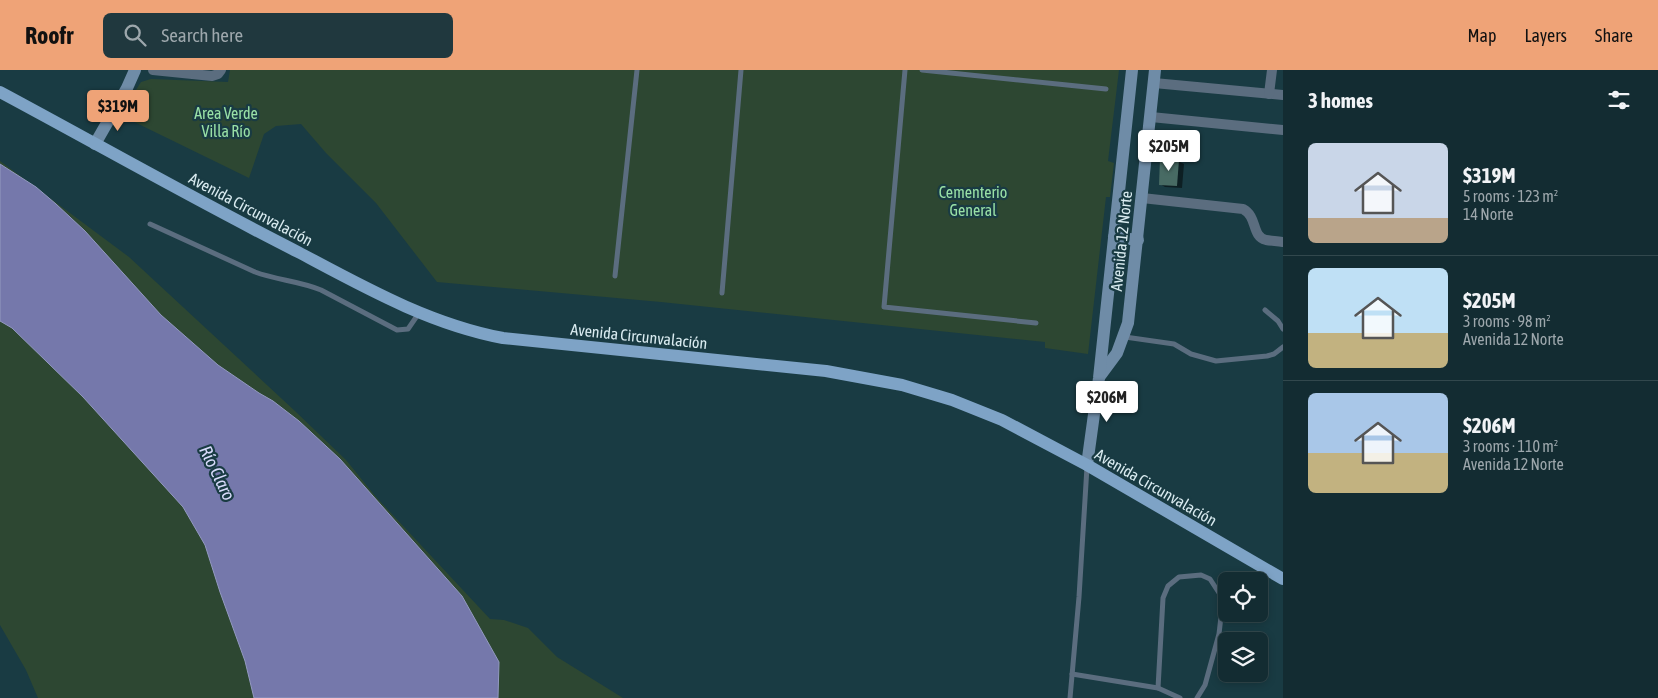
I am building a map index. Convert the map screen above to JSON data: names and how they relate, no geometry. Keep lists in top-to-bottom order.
{
  "streets": {
    "main road": ["Avenida Circunvalación", "Avenida 12 Norte"]
  },
  "crossings": [
    ["Avenida Circunvalación", "Avenida 12 Norte"]
  ],
  "water": ["Río Claro"],
  "parks": ["Area Verde Villa Río", "Cementerio General"],
  "page": {
    "header": "Roofr",
    "search": "Search here",
    "nav": ["Map", "Layers", "Share"],
    "heading": "3 homes",
    "price": ["$319M", "$205M", "$206M"],
    "list": [
      {
        "name": "$319M",
        "note": "5 rooms · 123 m² · 14 Norte"
      },
      {
        "name": "$205M",
        "note": "3 rooms · 98 m² · Avenida 12 Norte"
      },
      {
        "name": "$206M",
        "note": "3 rooms · 110 m² · Avenida 12 Norte"
      }
    ]
  }
}
